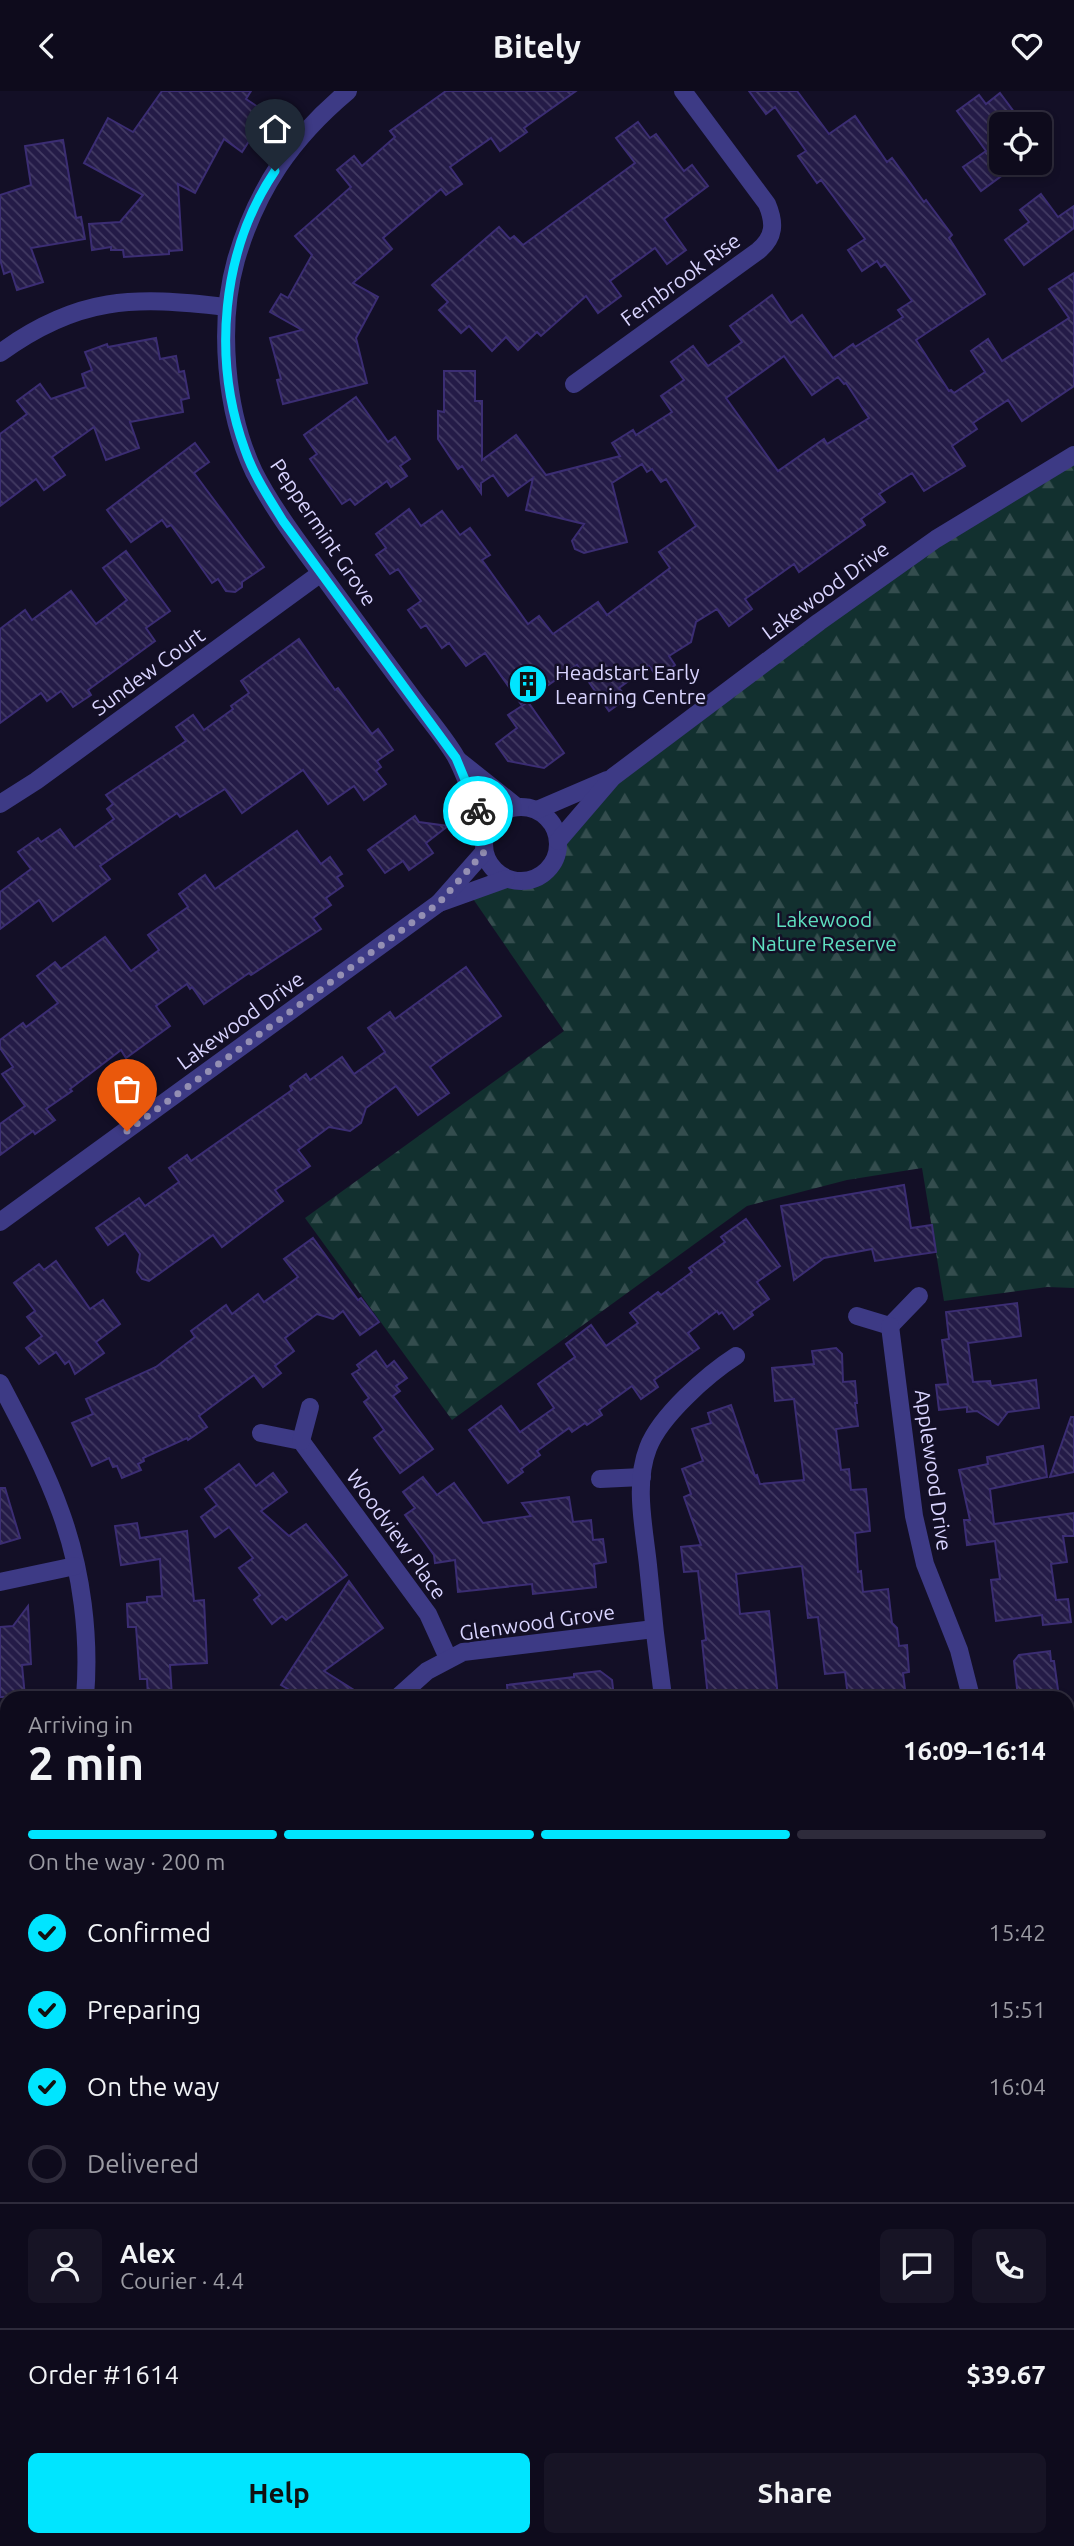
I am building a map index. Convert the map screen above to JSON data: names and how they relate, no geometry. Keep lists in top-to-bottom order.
{
  "streets": {
    "street": [
      "Fernbrook Rise",
      "Peppermint Grove",
      "Lakewood Drive",
      "Sundew Court",
      "Applewood Drive",
      "Woodview Place",
      "Glenwood Grove"
    ]
  },
  "crossings": [
    ["Peppermint Grove", "Lakewood Drive"],
    ["Peppermint Grove", "Sundew Court"],
    ["Woodview Place", "Glenwood Grove"]
  ],
  "parks": ["Lakewood Nature Reserve"],
  "places": {
    "building": ["Headstart Early Learning Centre"]
  },
  "page": {
    "header": "Bitely",
    "heading": ["2 min", "Arriving in", "16:09–16:14"],
    "panel": [
      "Alex",
      "Courier · 4.4",
      "Order #1614",
      "$39.67"
    ],
    "bar": "On the way · 200 m",
    "list": [
      ["Confirmed", "15:42"],
      ["Preparing", "15:51"],
      ["On the way", "16:04"],
      "Delivered"
    ],
    "buttons": ["Help", "Share"]
  }
}
